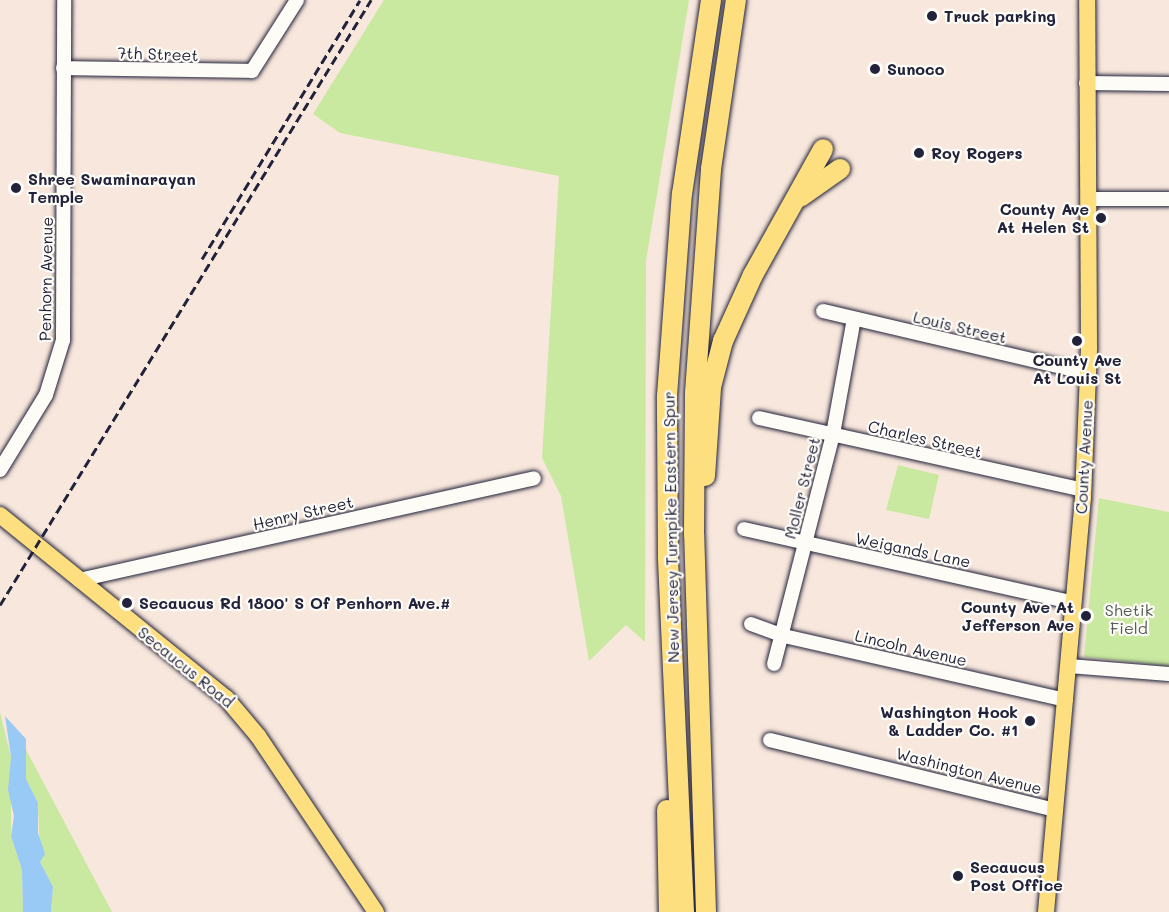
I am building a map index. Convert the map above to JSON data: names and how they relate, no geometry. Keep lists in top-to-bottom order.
{
  "streets": {
    "highway": ["New Jersey Turnpike Eastern Spur"],
    "main road": ["County Avenue", "Secaucus Road"],
    "street": [
      "7th Street",
      "Penhorn Avenue",
      "Louis Street",
      "Charles Street",
      "Moller Street",
      "Henry Street",
      "Weigands Lane",
      "Lincoln Avenue",
      "Washington Avenue"
    ]
  },
  "crossings": [
    ["7th Street", "Penhorn Avenue"],
    ["Louis Street", "County Avenue"],
    ["Louis Street", "Moller Street"],
    ["Charles Street", "County Avenue"],
    ["Charles Street", "Moller Street"],
    ["County Avenue", "Weigands Lane"],
    ["County Avenue", "Lincoln Avenue"],
    ["County Avenue", "Washington Avenue"],
    ["Moller Street", "Weigands Lane"],
    ["Moller Street", "Lincoln Avenue"],
    ["Henry Street", "Secaucus Road"]
  ],
  "parks": ["Shetik Field"],
  "places": [
    "Truck parking",
    "Sunoco",
    "Roy Rogers",
    "Shree Swaminarayan Temple",
    "County Ave At Helen St",
    "County Ave At Louis St",
    "Secaucus Rd 1800' S Of Penhorn Ave.#",
    "County Ave At Jefferson Ave",
    "Washington Hook & Ladder Co. #1",
    "Secaucus Post Office"
  ]
}
